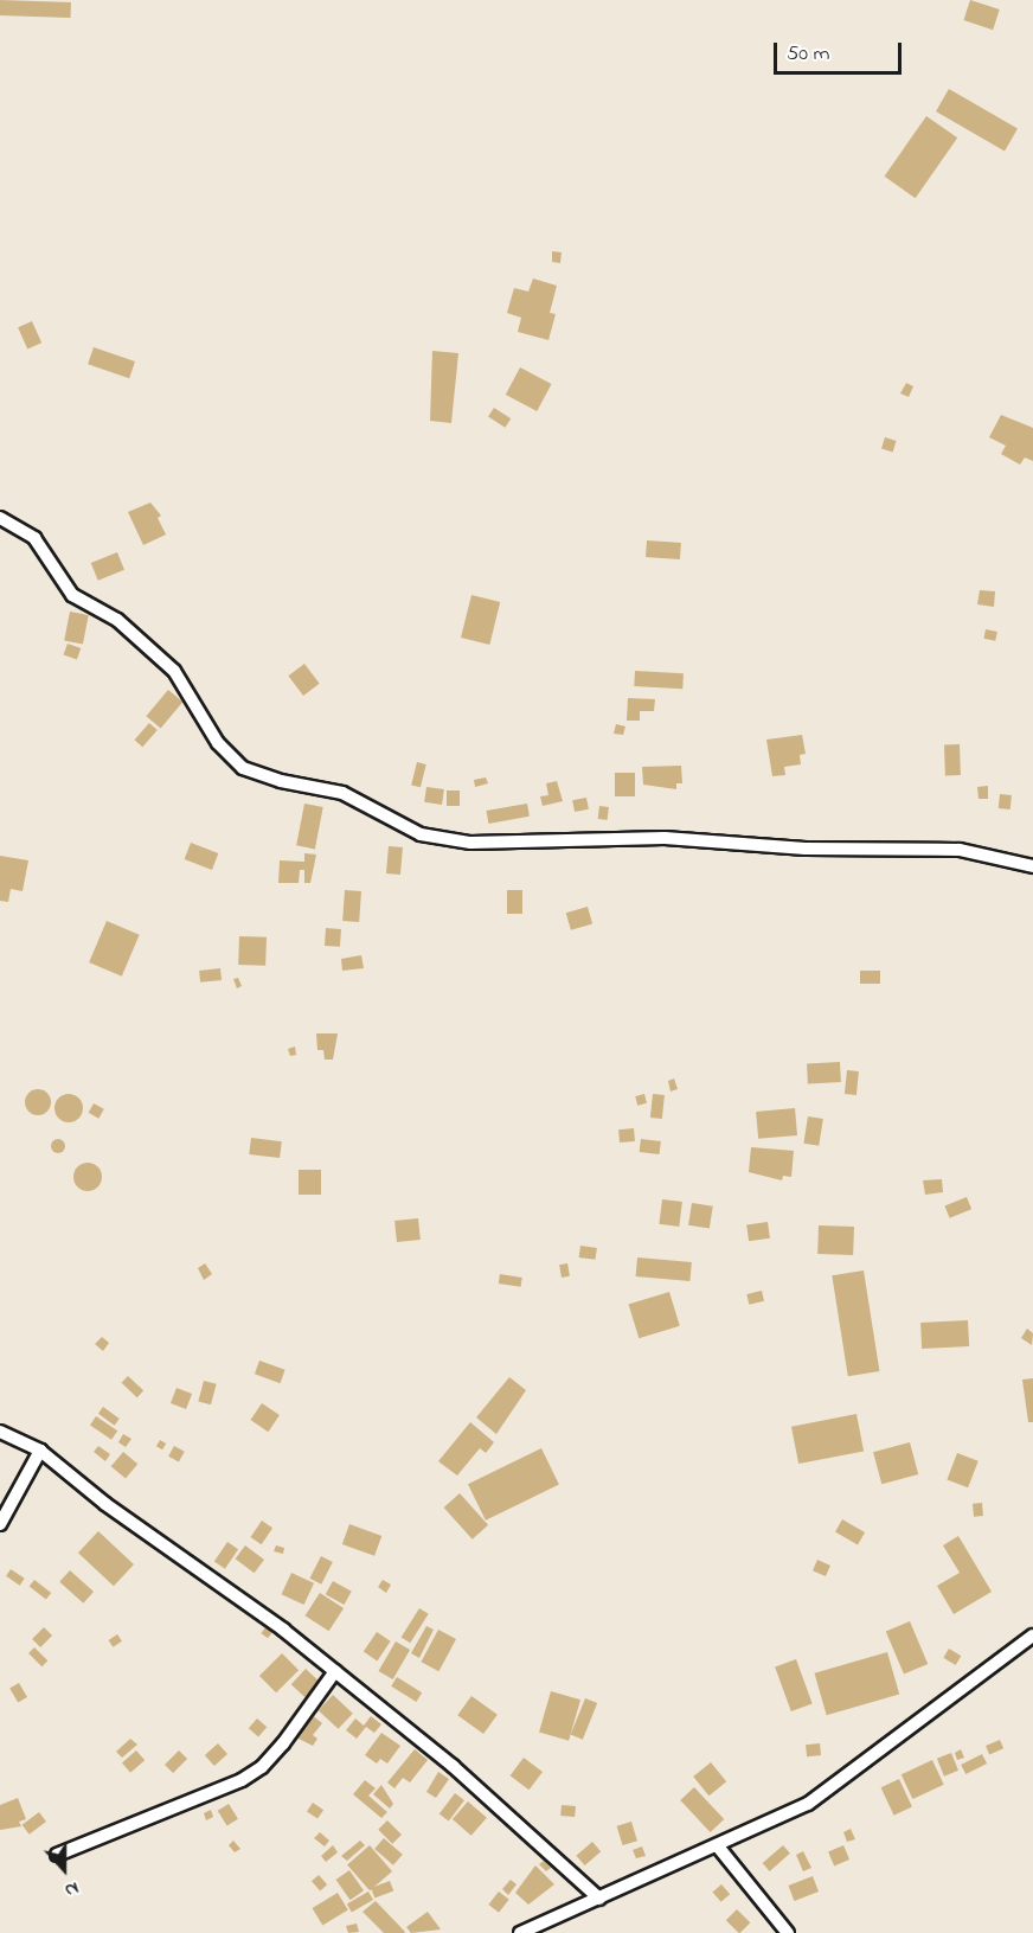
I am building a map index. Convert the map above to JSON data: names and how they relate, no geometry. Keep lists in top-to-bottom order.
{
  "scale_bar": "50 m",
  "north": "bottom"
}
